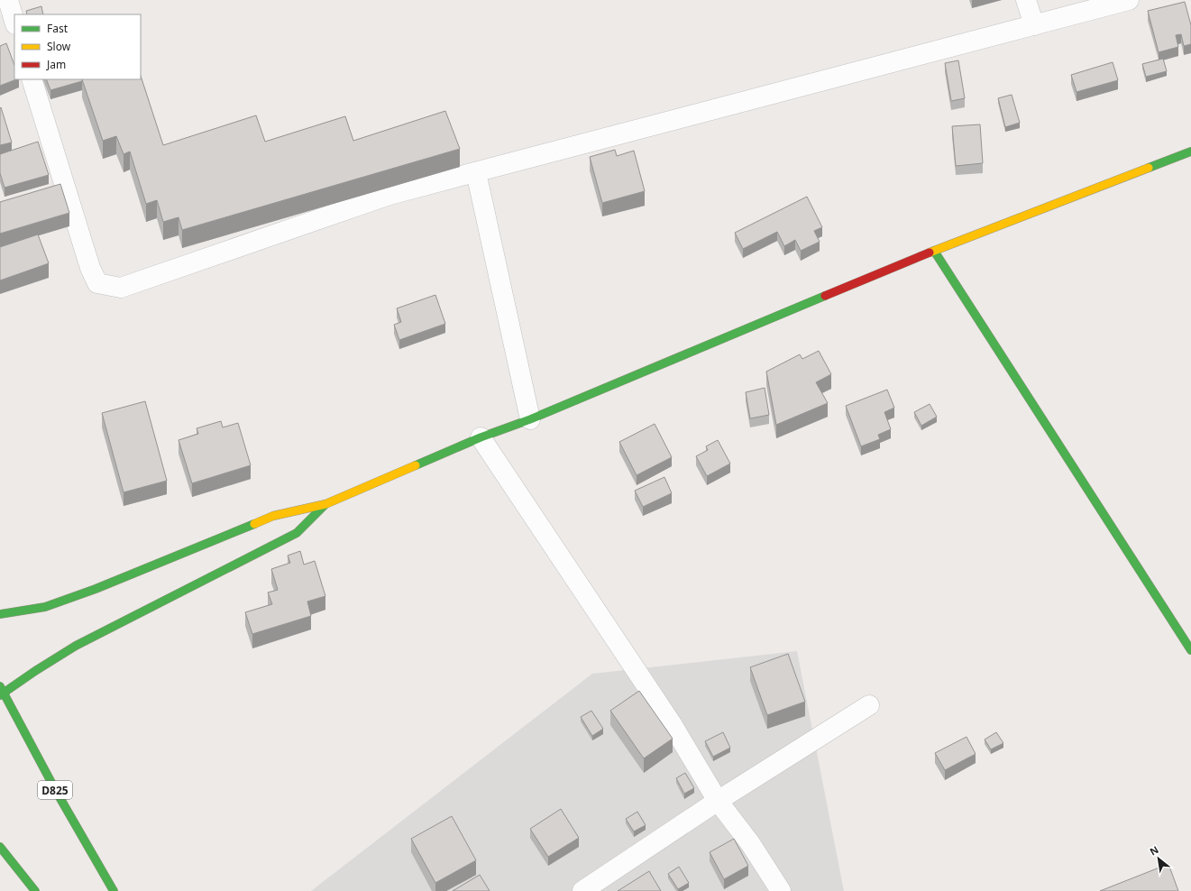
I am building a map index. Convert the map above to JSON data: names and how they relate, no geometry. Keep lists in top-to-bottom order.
{
  "streets": {
    "main road": ["D825"]
  },
  "legend": ["Fast", "Slow", "Jam"],
  "north": "top left"
}
